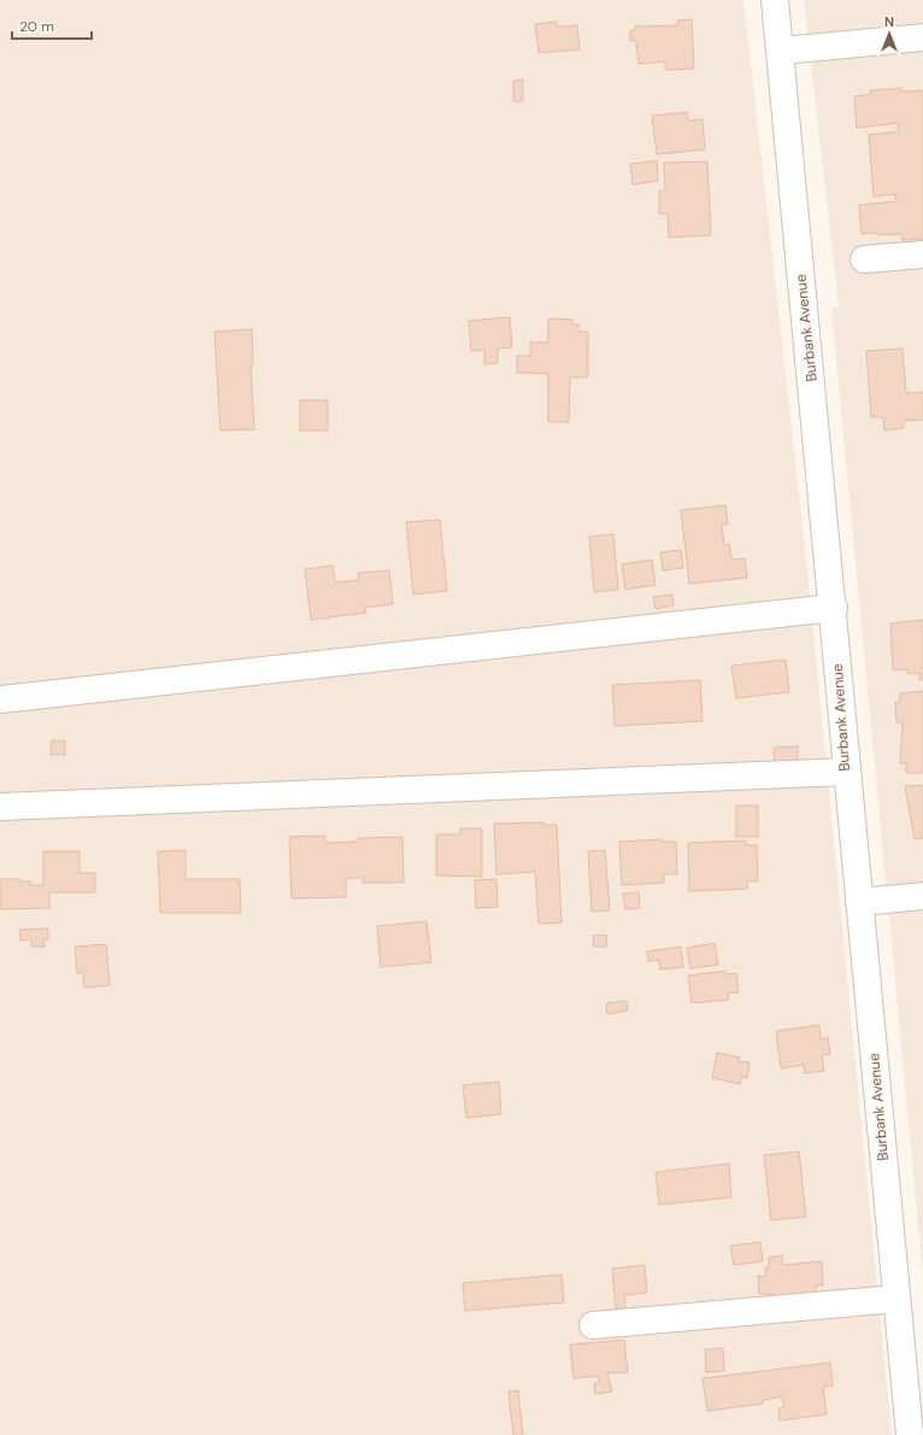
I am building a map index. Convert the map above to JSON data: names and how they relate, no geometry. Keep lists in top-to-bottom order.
{
  "streets": {
    "street": ["Burbank Avenue"]
  },
  "scale_bar": "20 m",
  "north": "top"
}
